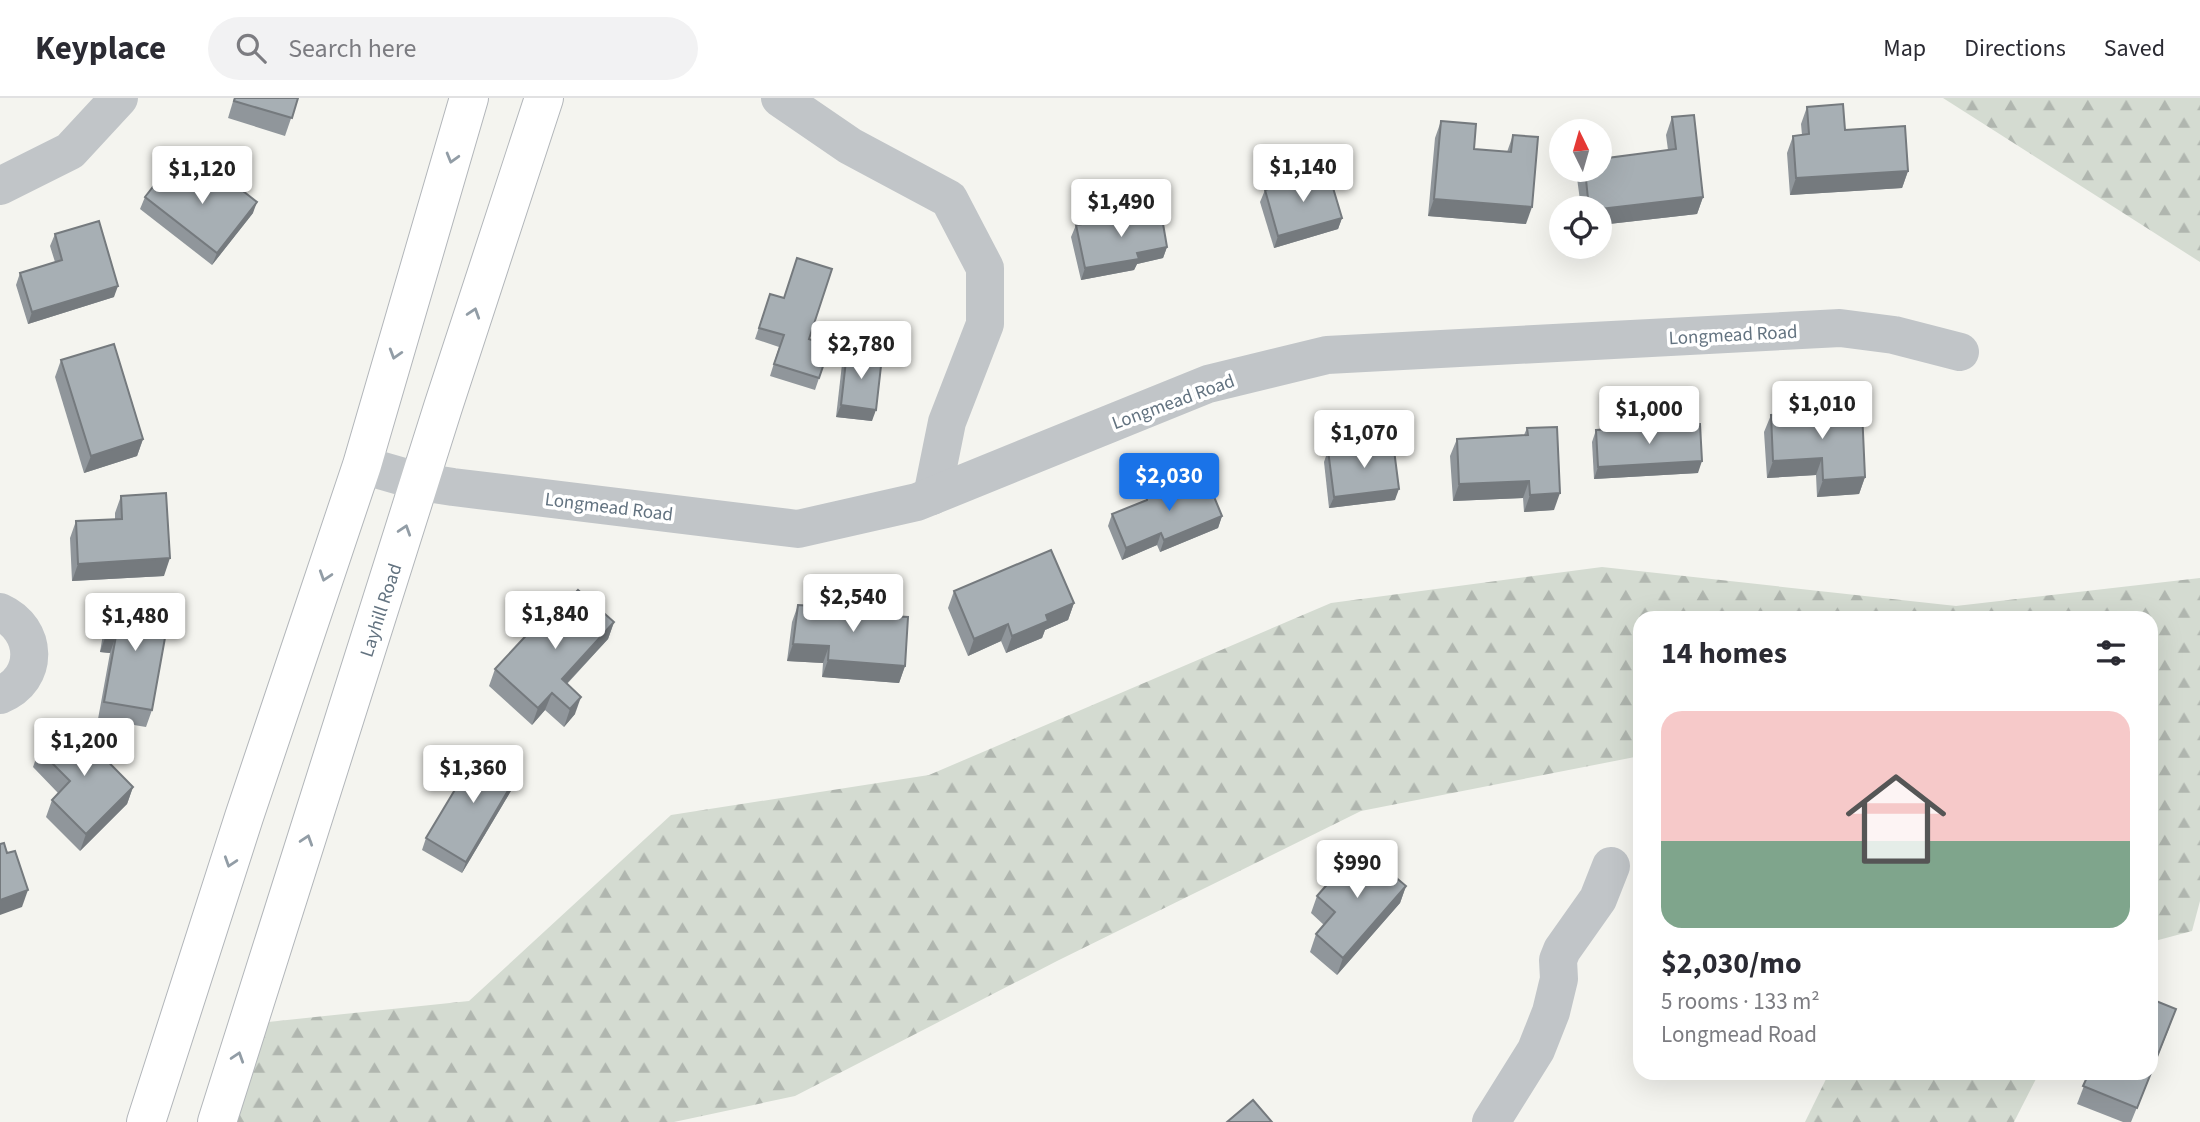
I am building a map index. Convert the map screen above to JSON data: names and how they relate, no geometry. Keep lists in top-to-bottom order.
{
  "streets": {
    "main road": ["Layhill Road"],
    "street": ["Longmead Road"]
  },
  "crossings": [
    ["Longmead Road", "Layhill Road"]
  ],
  "north": "top",
  "page": {
    "header": "Keyplace",
    "search": "Search here",
    "nav": ["Map", "Directions", "Saved"],
    "price": [
      "$1,140",
      "$1,120",
      "$1,490",
      "$2,780",
      "$1,010",
      "$1,000",
      "$1,070",
      "$2,030",
      "$2,540",
      "$1,840",
      "$1,480",
      "$1,200",
      "$1,360",
      "$990"
    ],
    "heading": "14 homes",
    "list": [
      {
        "name": "$2,030/mo",
        "note": "5 rooms · 133 m² · Longmead Road"
      }
    ]
  }
}
